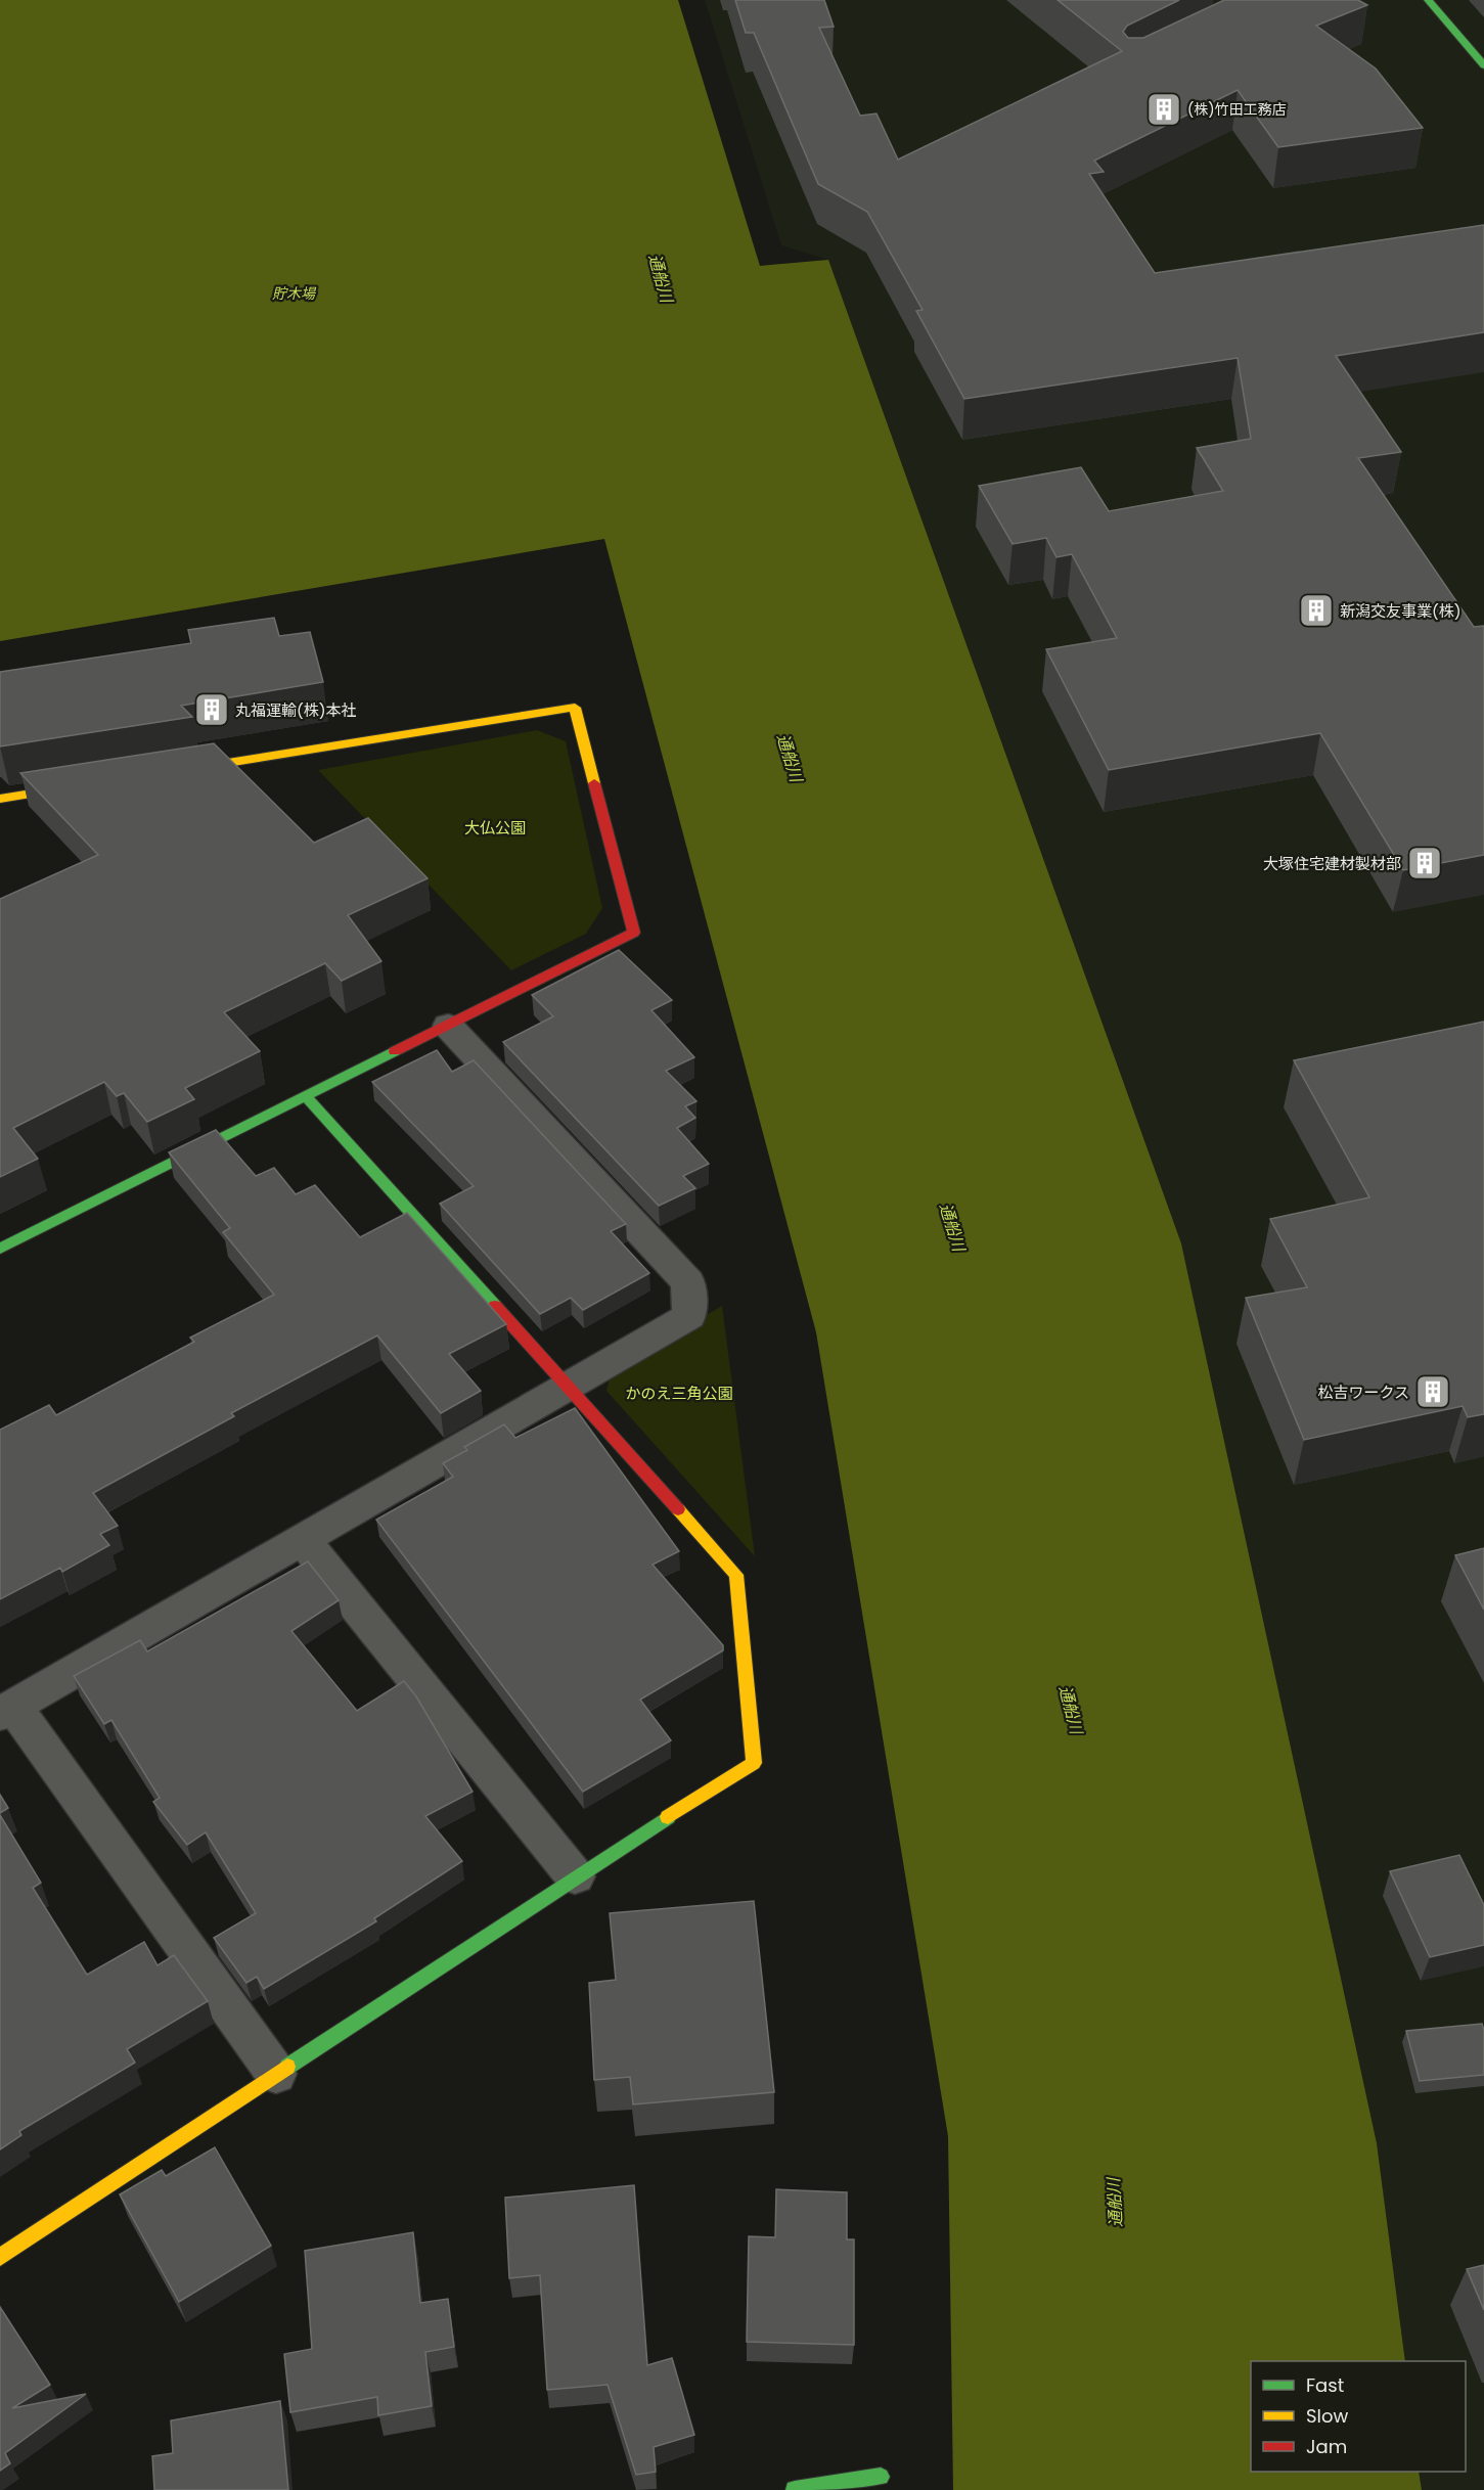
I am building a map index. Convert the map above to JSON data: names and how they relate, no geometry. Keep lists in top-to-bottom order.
{
  "water": ["通船川", "貯木場"],
  "parks": ["大仏公園", "かのえ三角公園"],
  "places": {
    "building": [
      "(株)竹田工務店",
      "新潟交友事業(株)",
      "丸福運輸(株)本社",
      "大塚住宅建材製材部",
      "松吉ワークス"
    ]
  },
  "legend": ["Fast", "Slow", "Jam"]
}
